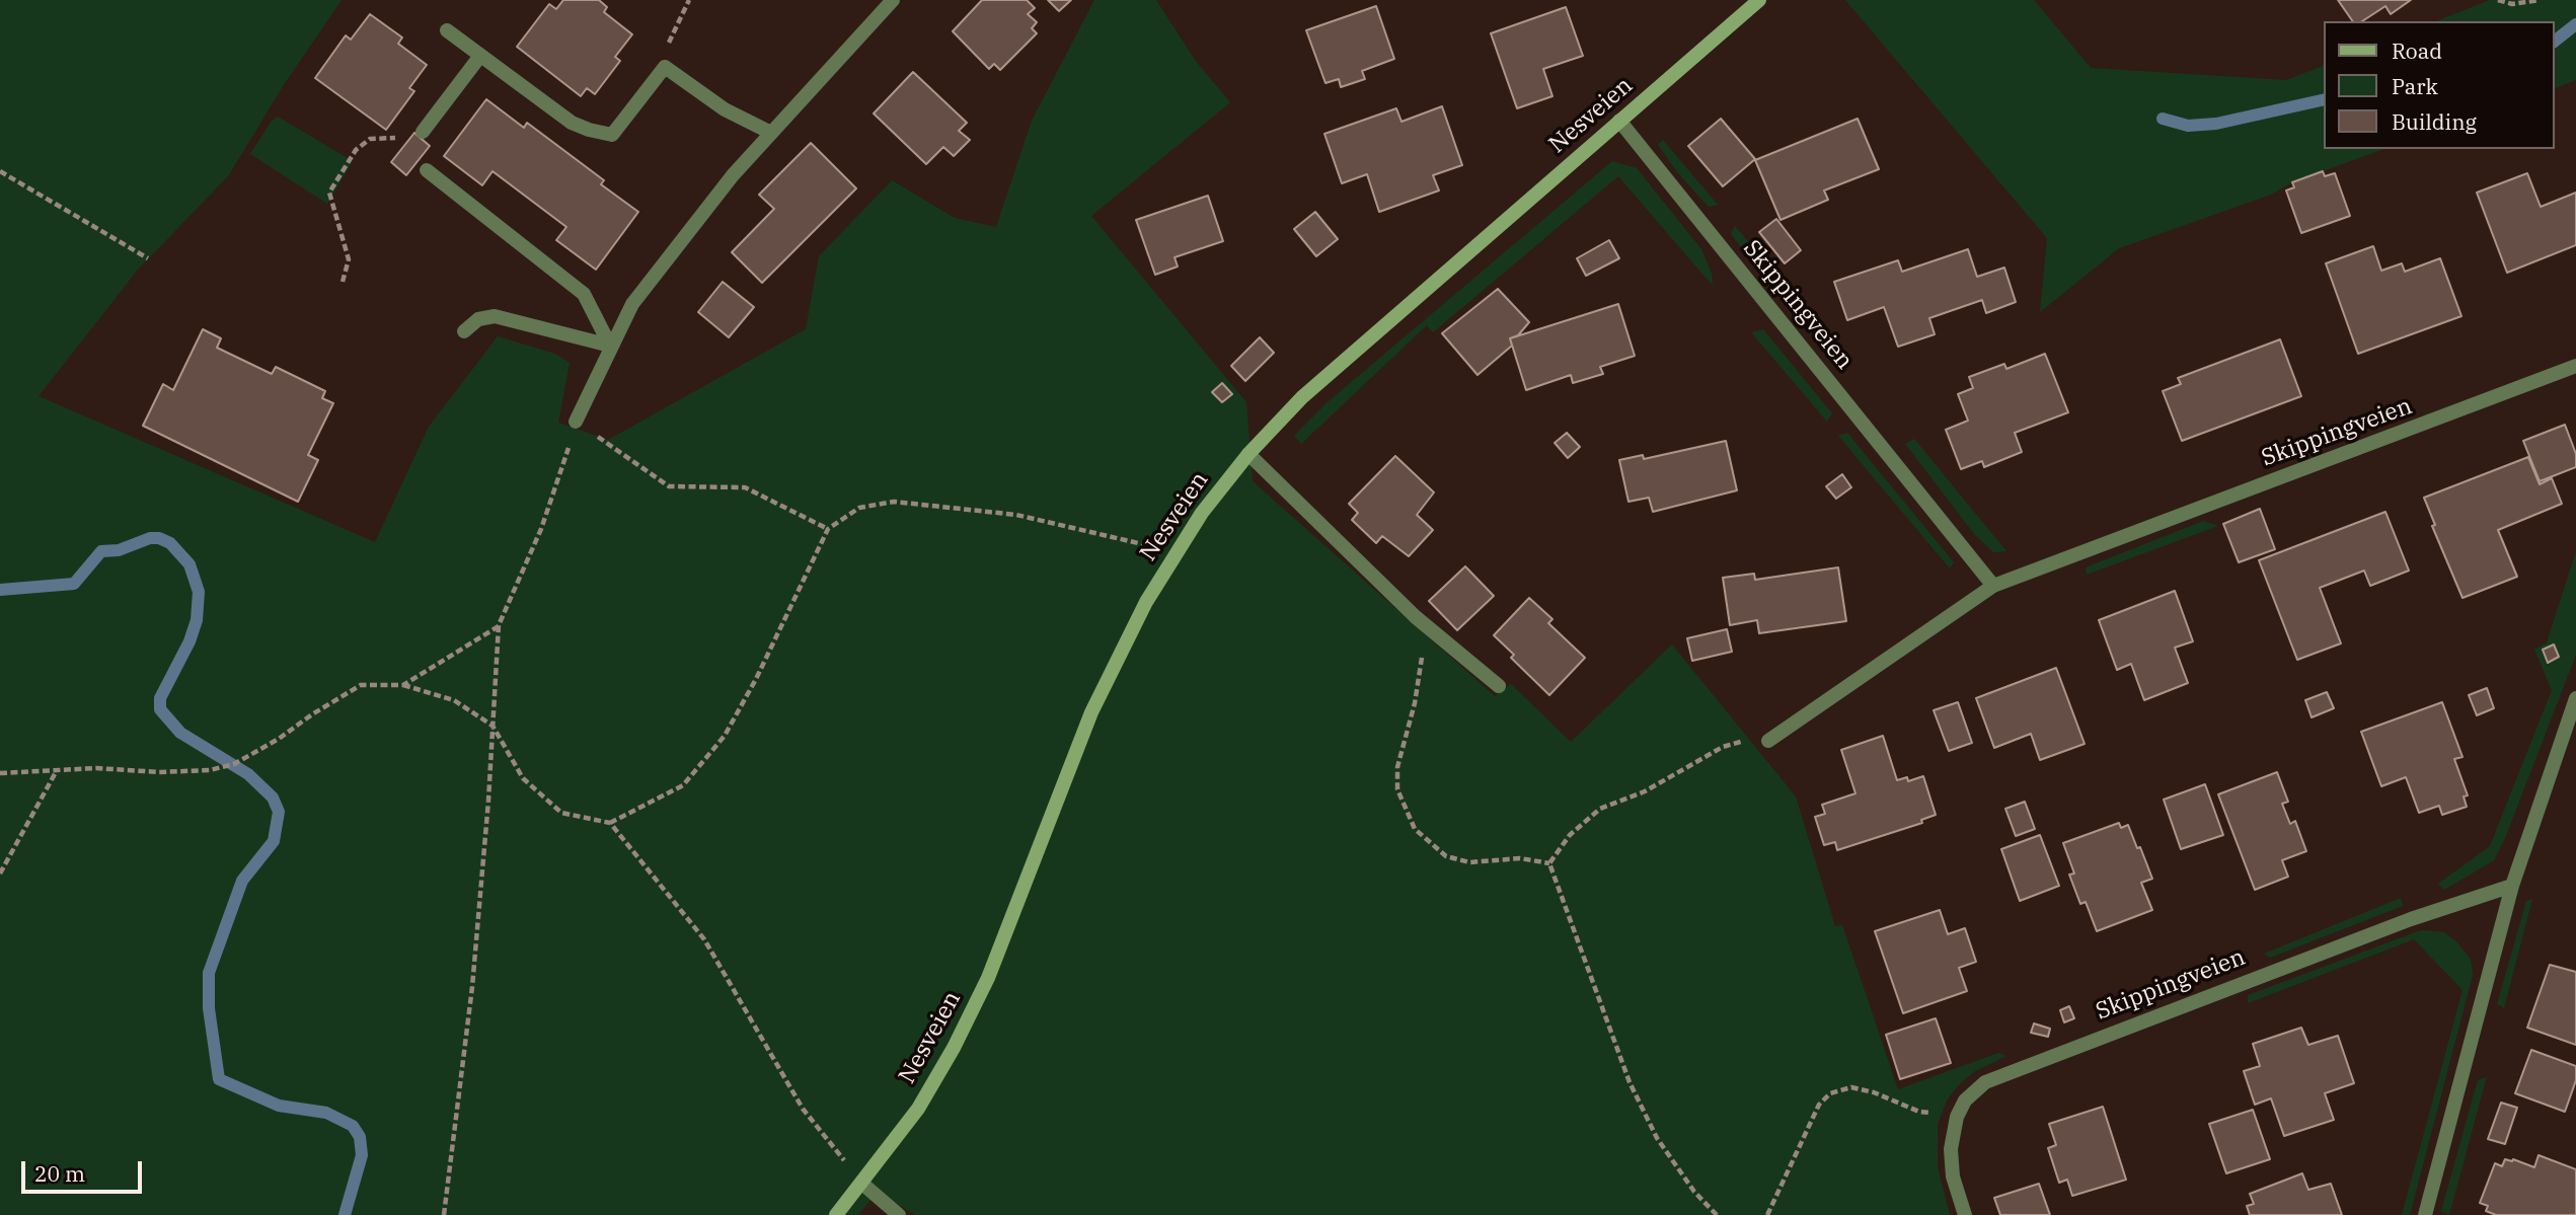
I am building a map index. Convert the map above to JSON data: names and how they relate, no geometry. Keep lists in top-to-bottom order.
{
  "streets": {
    "main road": ["Nesveien"],
    "street": ["Skippingveien"]
  },
  "crossings": [
    ["Nesveien", "Skippingveien"]
  ],
  "legend": ["Road", "Park", "Building"],
  "scale_bar": "20 m"
}
